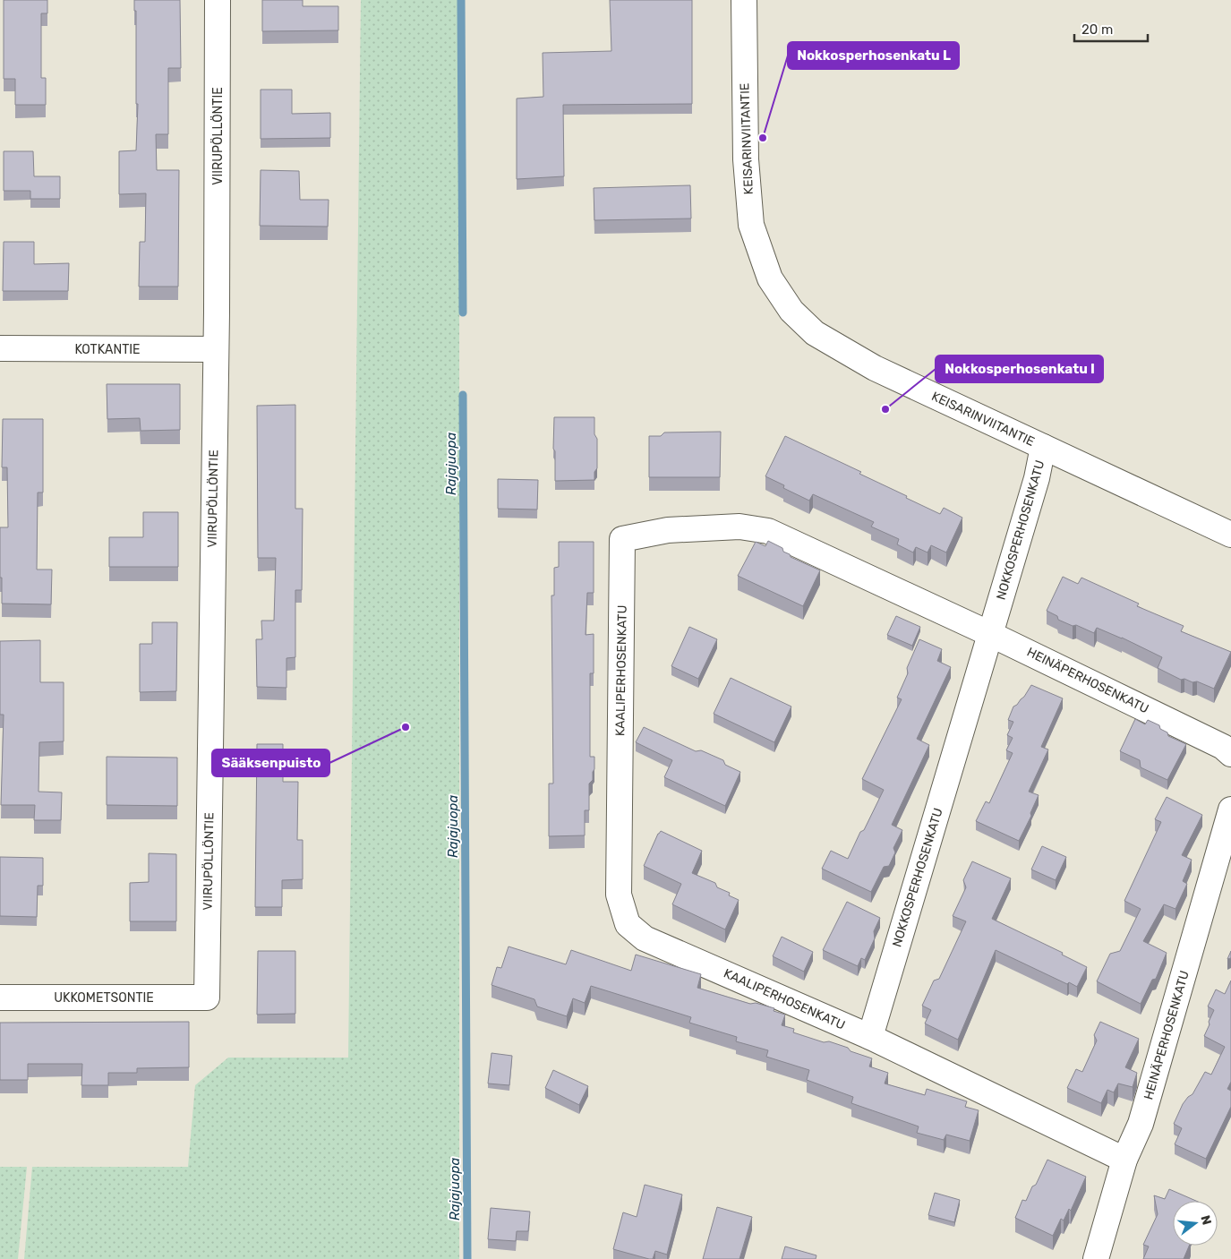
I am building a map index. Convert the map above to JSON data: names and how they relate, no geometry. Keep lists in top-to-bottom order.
{
  "streets": {
    "street": [
      "VIIRUPÖLLÖNTIE",
      "KEISARINVIITANTIE",
      "KOTKANTIE",
      "NOKKOSPERHOSENKATU",
      "KAALIPERHOSENKATU",
      "HEINÄPERHOSENKATU",
      "UKKOMETSONTIE"
    ]
  },
  "crossings": [
    ["VIIRUPÖLLÖNTIE", "KOTKANTIE"],
    ["VIIRUPÖLLÖNTIE", "UKKOMETSONTIE"],
    ["KEISARINVIITANTIE", "NOKKOSPERHOSENKATU"],
    ["NOKKOSPERHOSENKATU", "KAALIPERHOSENKATU"],
    ["NOKKOSPERHOSENKATU", "HEINÄPERHOSENKATU"],
    ["KAALIPERHOSENKATU", "HEINÄPERHOSENKATU"]
  ],
  "water": ["Rajajuopa"],
  "places": ["Nokkosperhosenkatu L", "Nokkosperhosenkatu I", "Sääksenpuisto"],
  "scale_bar": "20 m",
  "north": "right"
}
